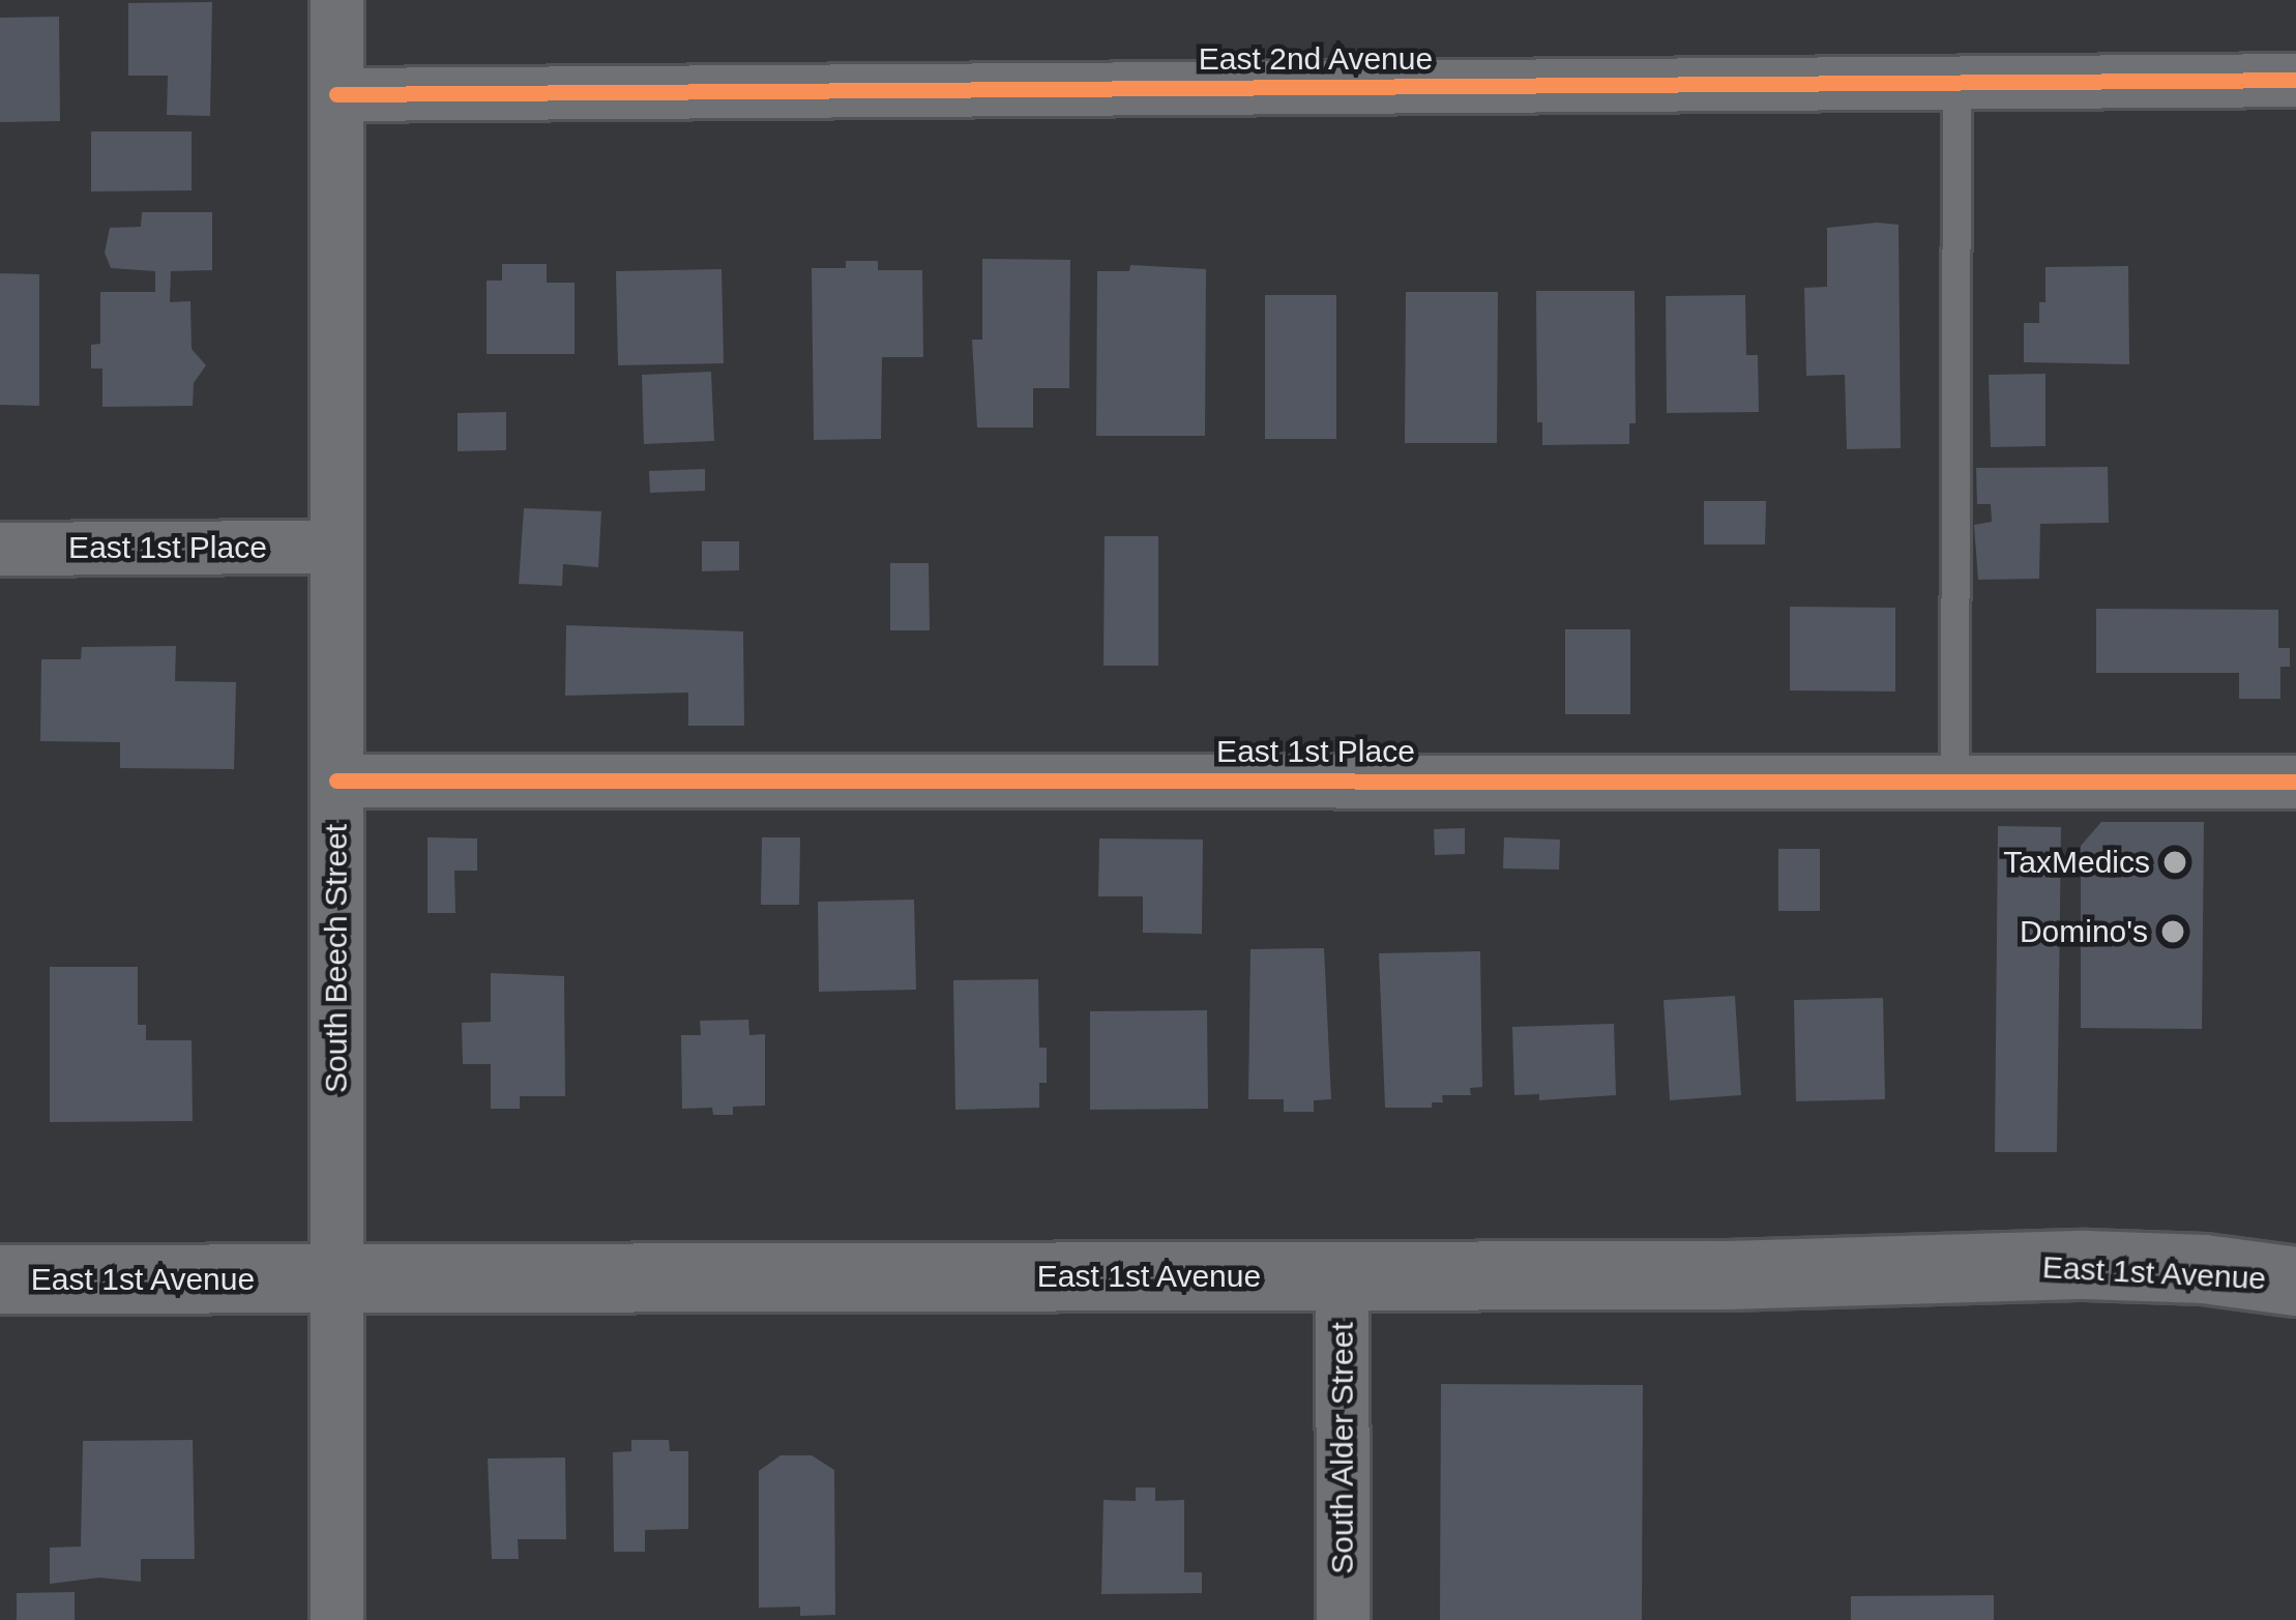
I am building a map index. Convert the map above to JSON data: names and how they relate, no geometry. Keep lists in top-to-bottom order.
{
  "streets": {
    "main road": ["East 1st Avenue"],
    "street": [
      "East 2nd Avenue",
      "East 1st Place",
      "South Beech Street",
      "South Alder Street"
    ]
  },
  "crossings": [
    ["East 2nd Avenue", "South Beech Street"],
    ["East 1st Place", "South Beech Street"],
    ["South Beech Street", "East 1st Avenue"],
    ["East 1st Avenue", "South Alder Street"]
  ],
  "places": ["TaxMedics", "Domino's"]
}
